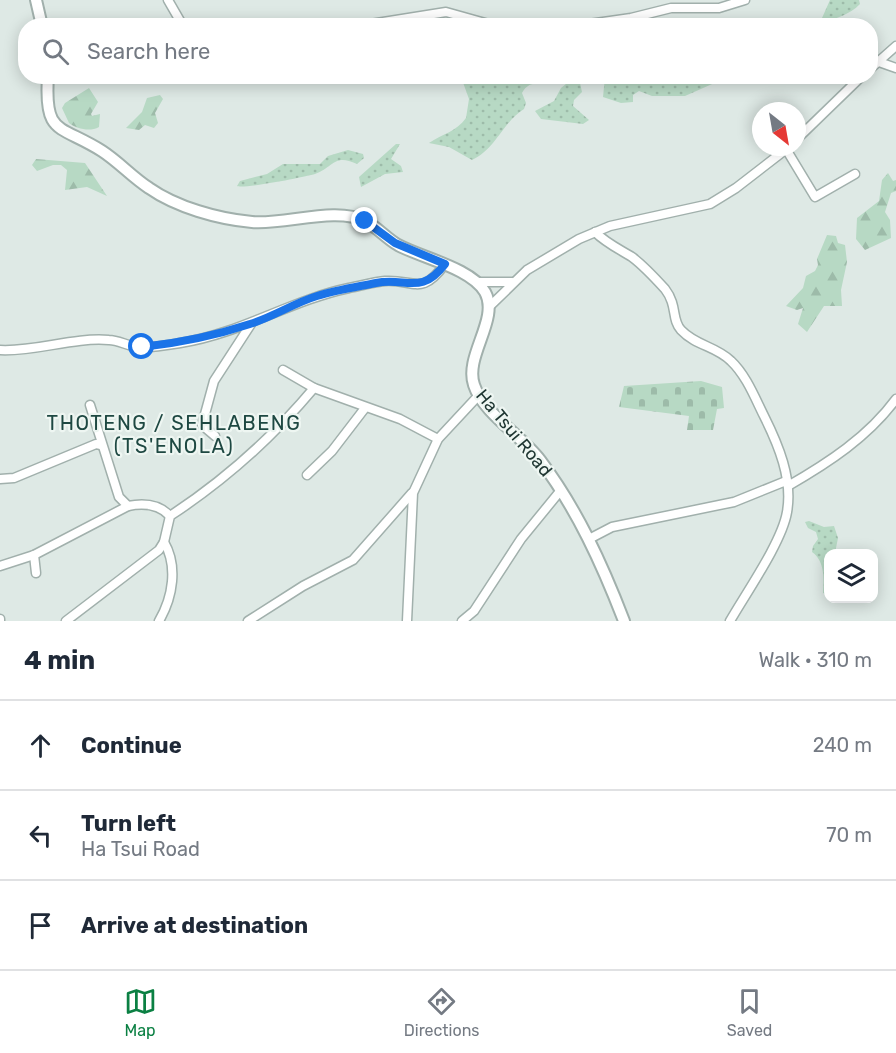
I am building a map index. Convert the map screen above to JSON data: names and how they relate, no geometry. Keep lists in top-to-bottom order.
{
  "streets": {
    "street": ["Ha Tsui Road"]
  },
  "districts": ["THOTENG / SEHLABENG (TS'ENOLA)"],
  "north": "bottom right",
  "page": {
    "search": "Search here",
    "heading": ["4 min", "Walk · 310 m"],
    "list": [
      ["Continue", "240 m"],
      ["Turn left", "Ha Tsui Road", "70 m"],
      "Arrive at destination"
    ],
    "nav": ["Map", "Directions", "Saved"]
  }
}
